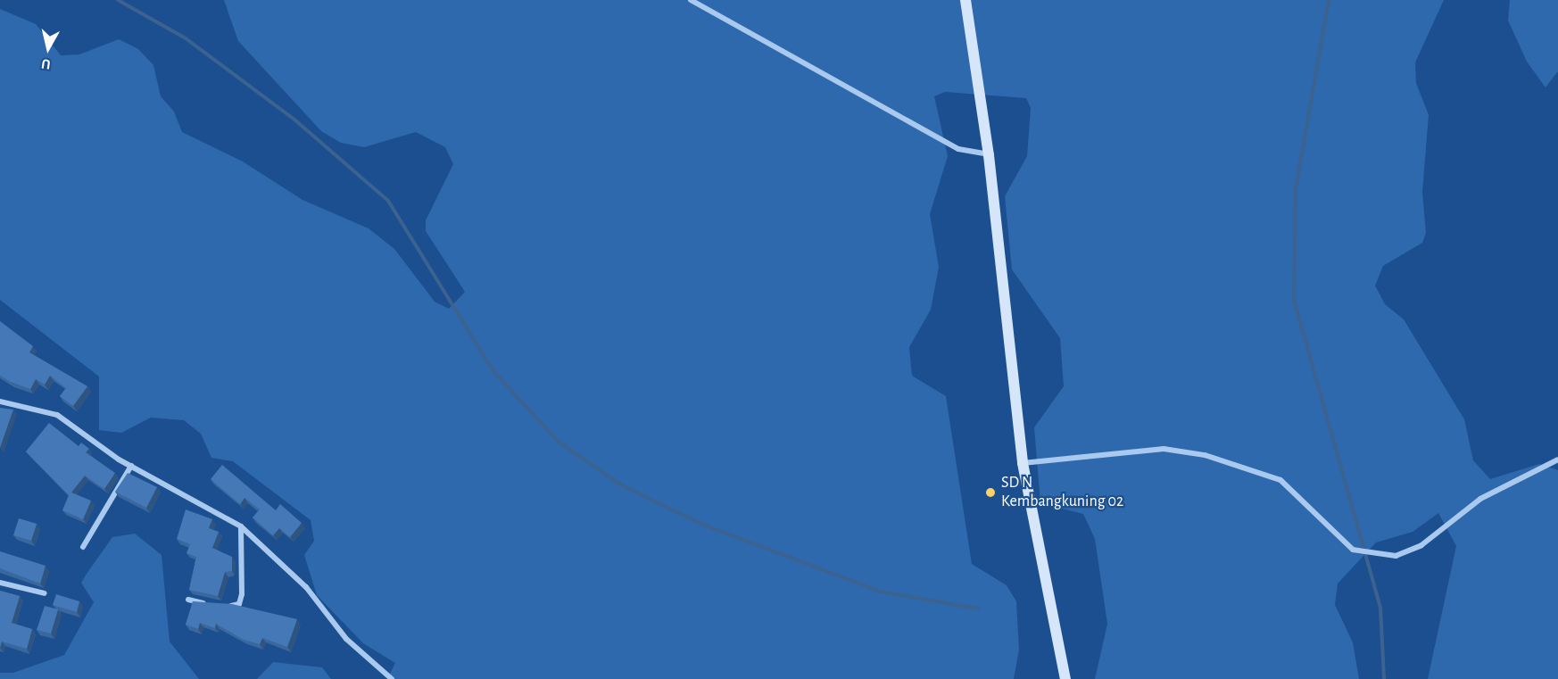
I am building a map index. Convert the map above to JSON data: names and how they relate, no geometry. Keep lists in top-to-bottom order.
{
  "places": ["SD N Kembangkuning 02"],
  "north": "bottom"
}
